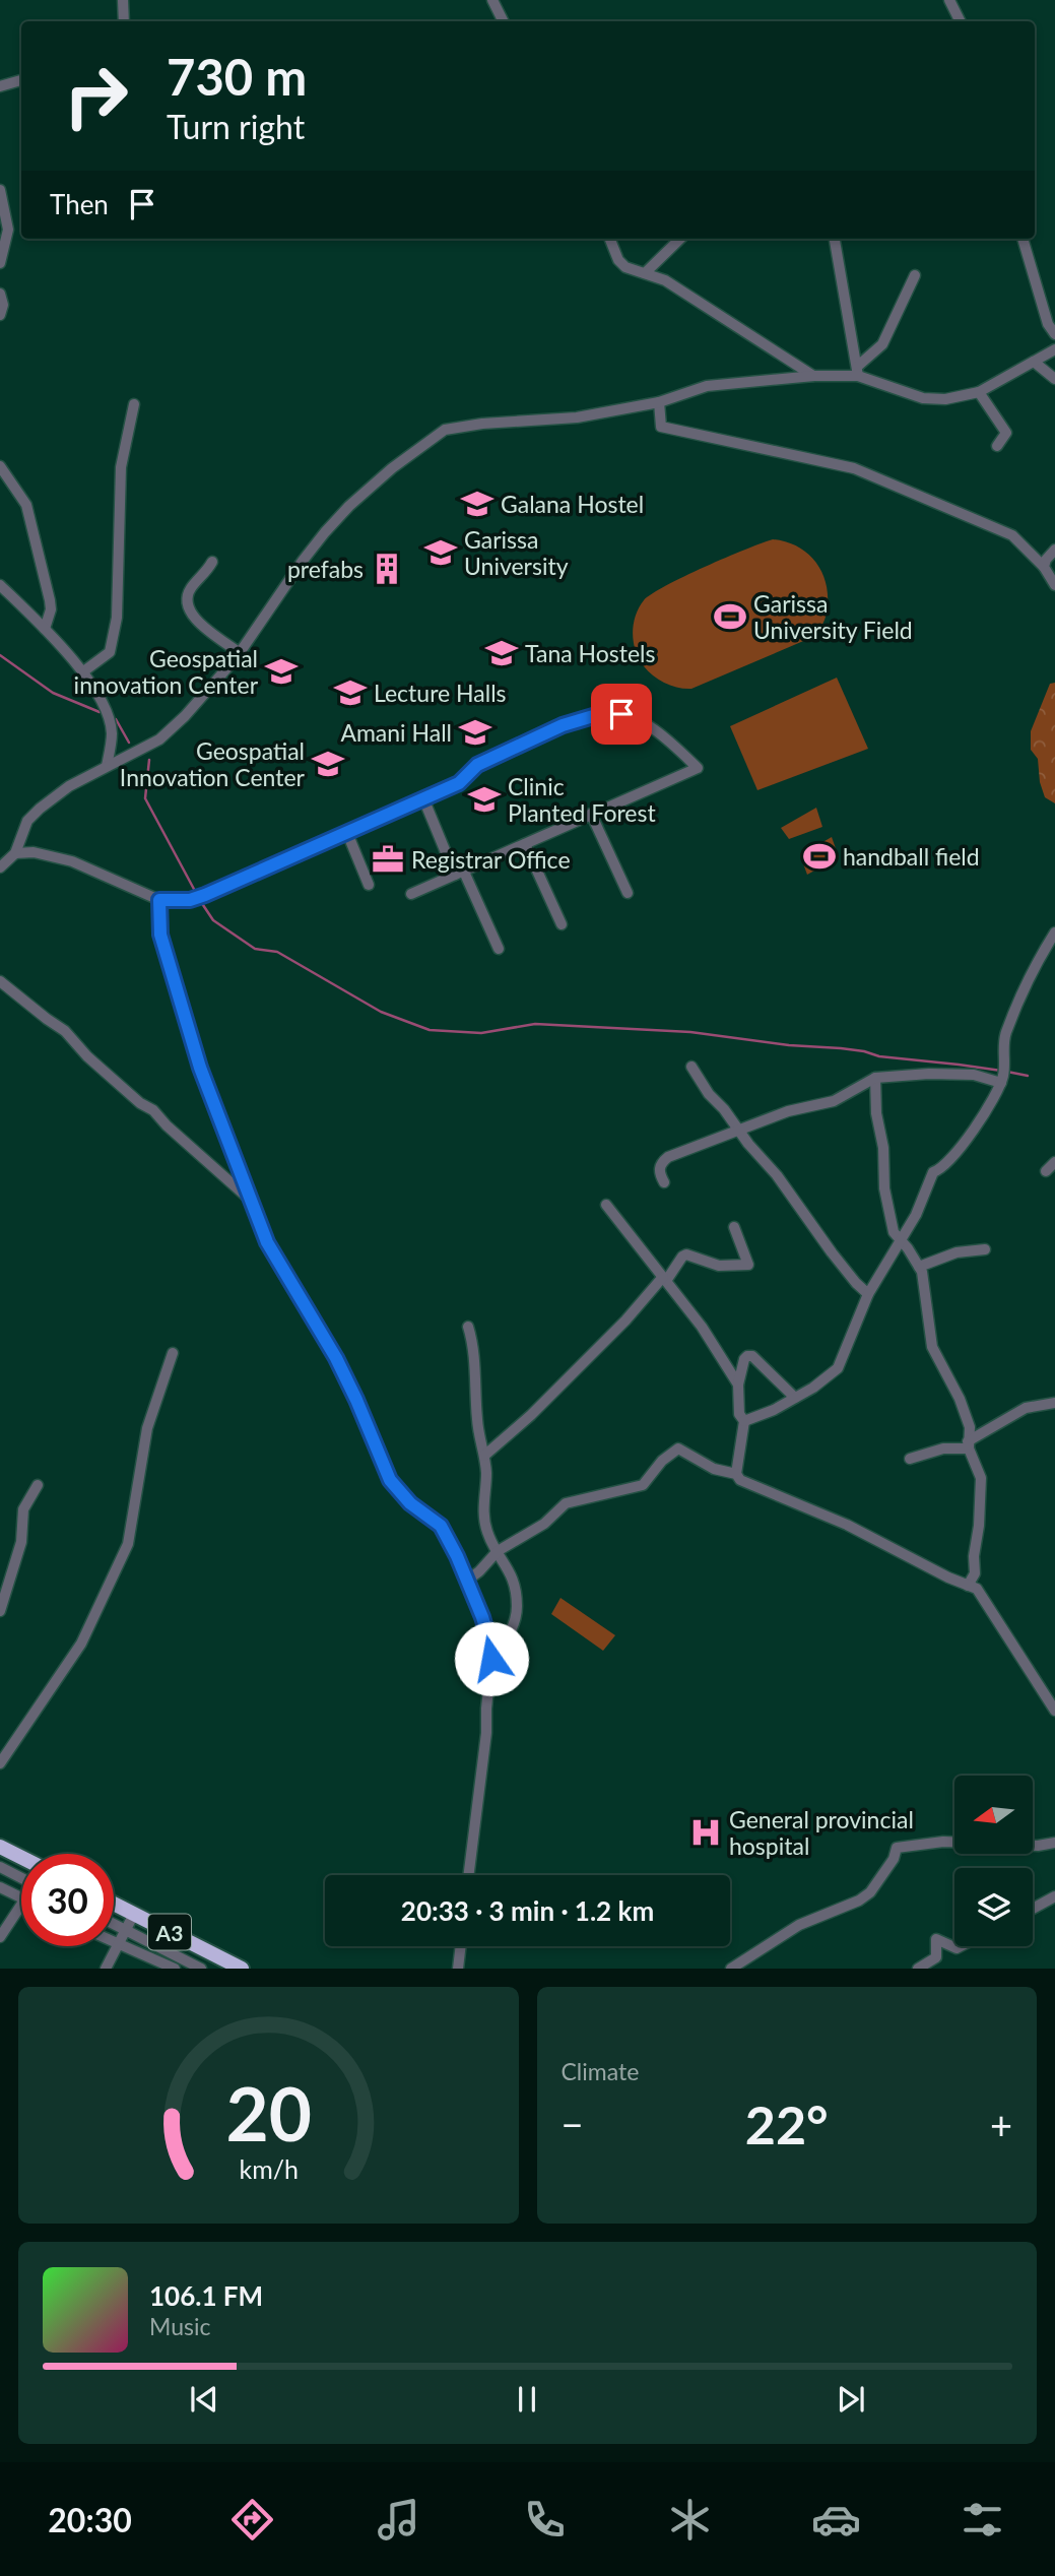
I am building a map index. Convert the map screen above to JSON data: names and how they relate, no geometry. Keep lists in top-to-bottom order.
{
  "streets": {
    "highway": ["A3"]
  },
  "places": {
    "school or university": [
      "Galana Hostel",
      "Garissa University",
      "Tana Hostels",
      "Geospatial innovation Center",
      "Lecture Halls",
      "Amani Hall",
      "Geospatial Innovation Center",
      "Clinic Planted Forest"
    ],
    "building": ["prefabs"],
    "sports": ["Garissa University Field", "handball field"],
    "office": ["Registrar Office"],
    "hospital": ["General provincial hospital"]
  },
  "north": "left",
  "page": {
    "turn": ["730 m", "Turn right"],
    "then": "Then",
    "limit": "30",
    "trip": "20:33 · 3 min · 1.2 km",
    "tile": "Climate",
    "heat": ["−", "22°", "+"],
    "song": ["106.1 FM", "Music"],
    "tabs": "20:30",
    "gauge": ["20", "km/h"]
  }
}
